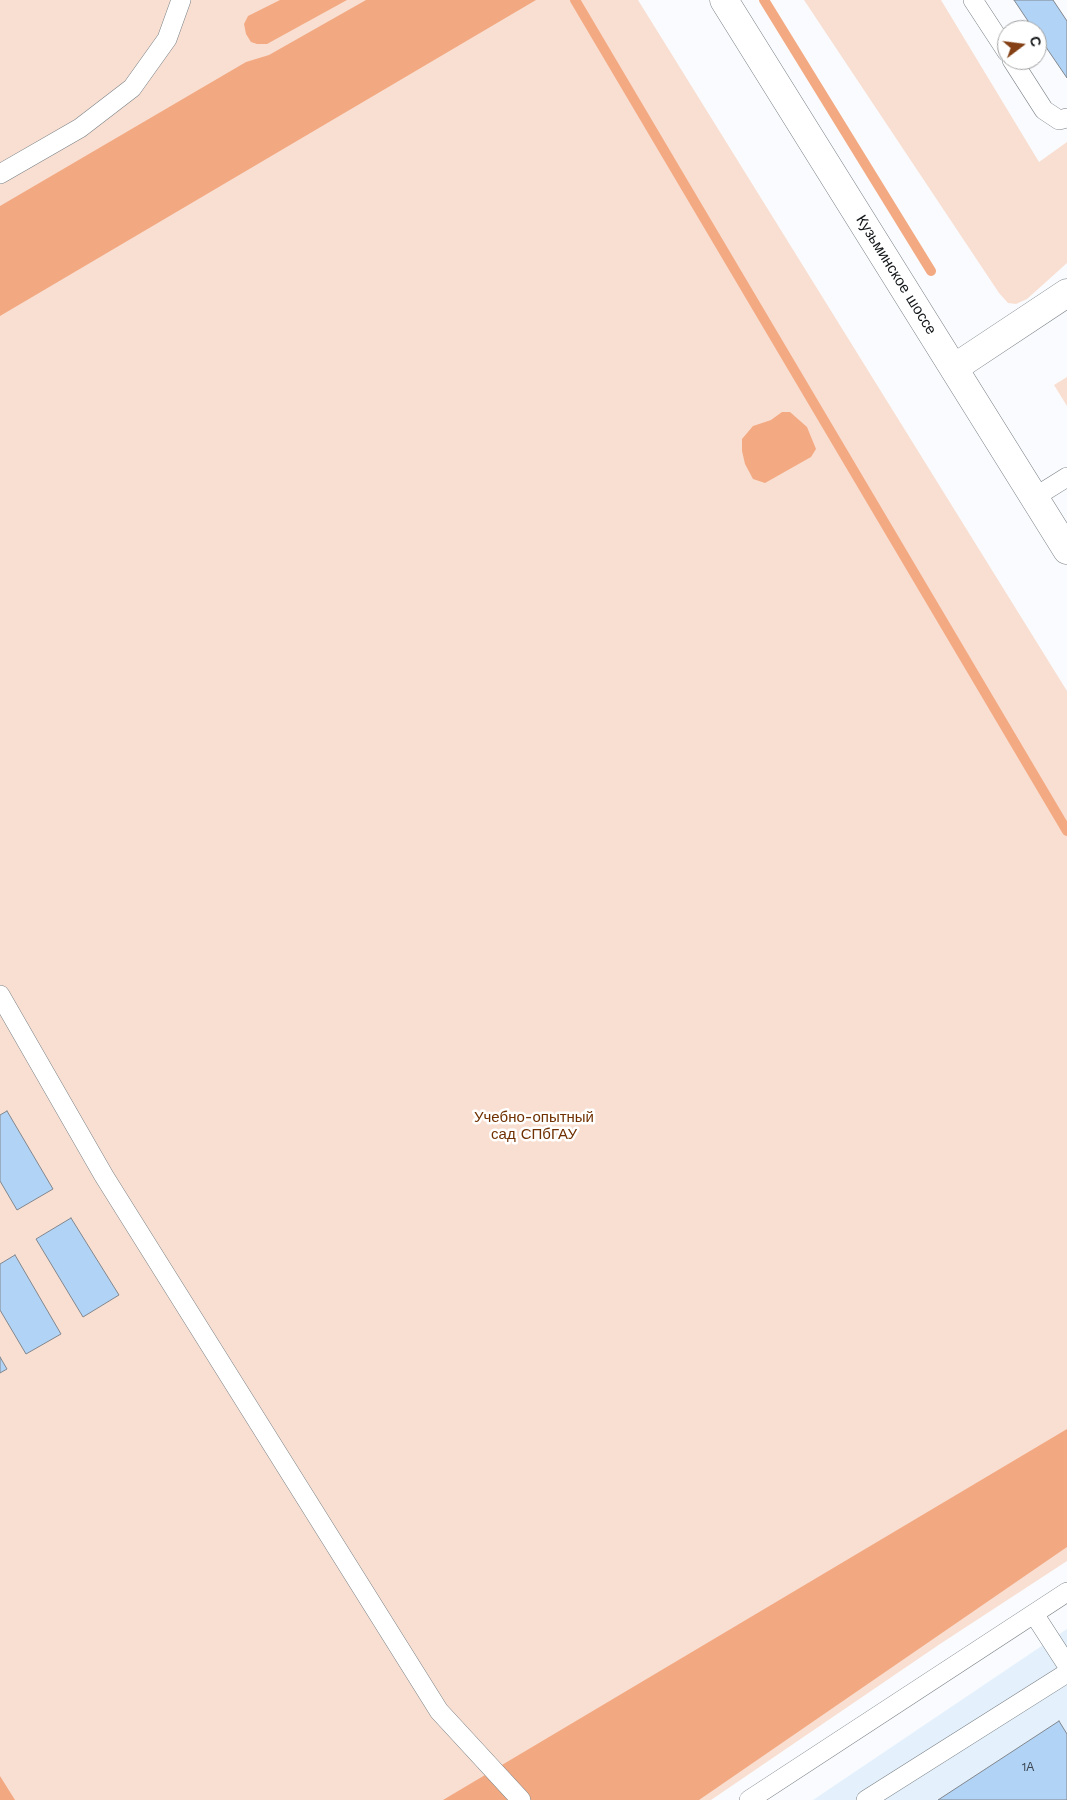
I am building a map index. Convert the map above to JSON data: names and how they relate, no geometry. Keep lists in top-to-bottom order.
{
  "streets": {
    "main road": ["Кузьминское шоссе"]
  },
  "parks": ["Учебно-опытный сад СПбГАУ"],
  "house_numbers": ["1А"],
  "north": "right"
}
